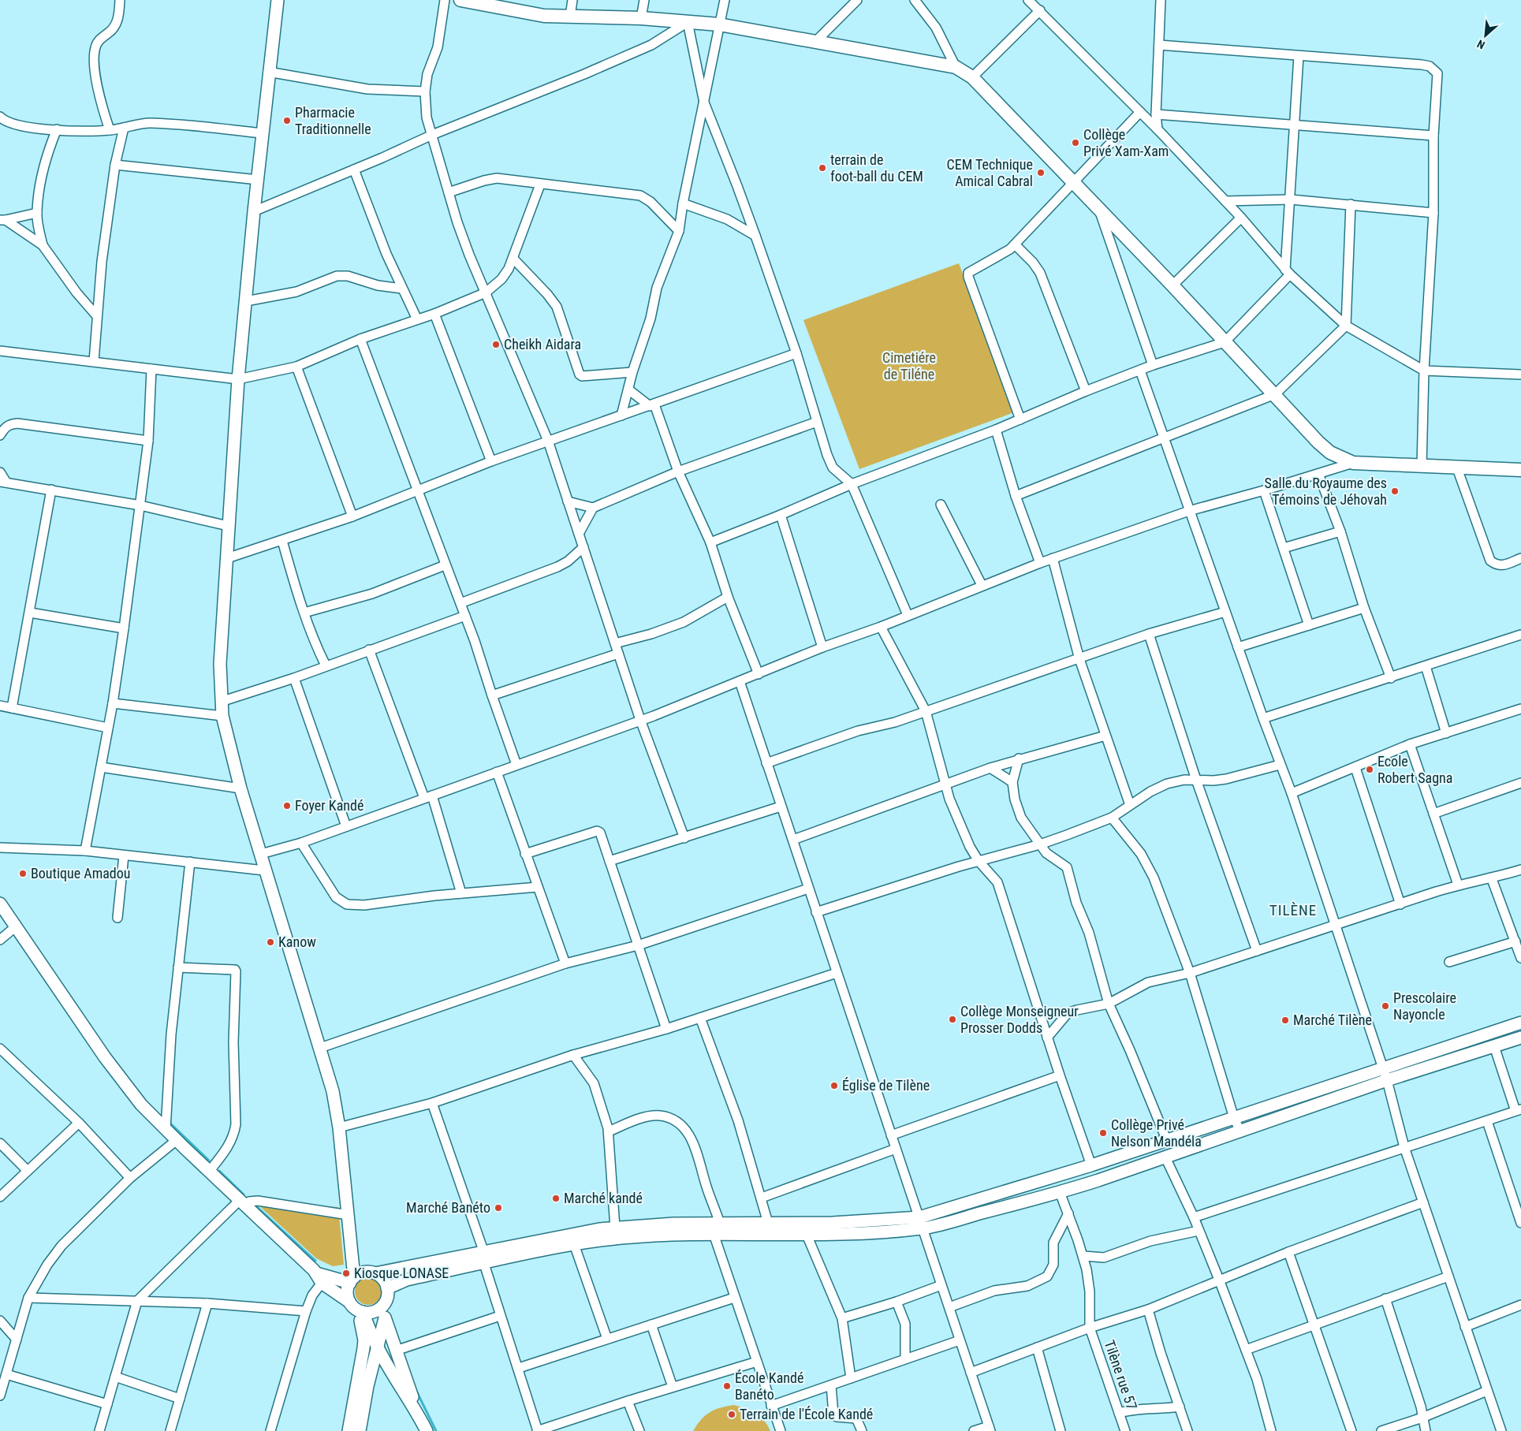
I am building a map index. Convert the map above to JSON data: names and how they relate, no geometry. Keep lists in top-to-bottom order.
{
  "streets": {
    "street": ["Tilène rue 57"]
  },
  "districts": ["TILÈNE"],
  "parks": ["Cimetiére de Tiléne"],
  "places": [
    "Pharmacie Traditionnelle",
    "Collège Privé Xam-Xam",
    "terrain de foot-ball du CEM",
    "CEM Technique Amical Cabral",
    "Cheikh Aidara",
    "Salle du Royaume des Témoins de Jéhovah",
    "Ecole Robert Sagna",
    "Foyer Kandé",
    "Boutique Amadou",
    "Kanow",
    "Prescolaire Nayoncle",
    "Collège Monseigneur Prosser Dodds",
    "Marché Tilène",
    "Église de Tilène",
    "Collège Privé Nelson Mandéla",
    "Marché kandé",
    "Marché Banéto",
    "Kiosque LONASE",
    "École Kandé Banéto",
    "Terrain de l'École Kandé"
  ],
  "north": "bottom left"
}
